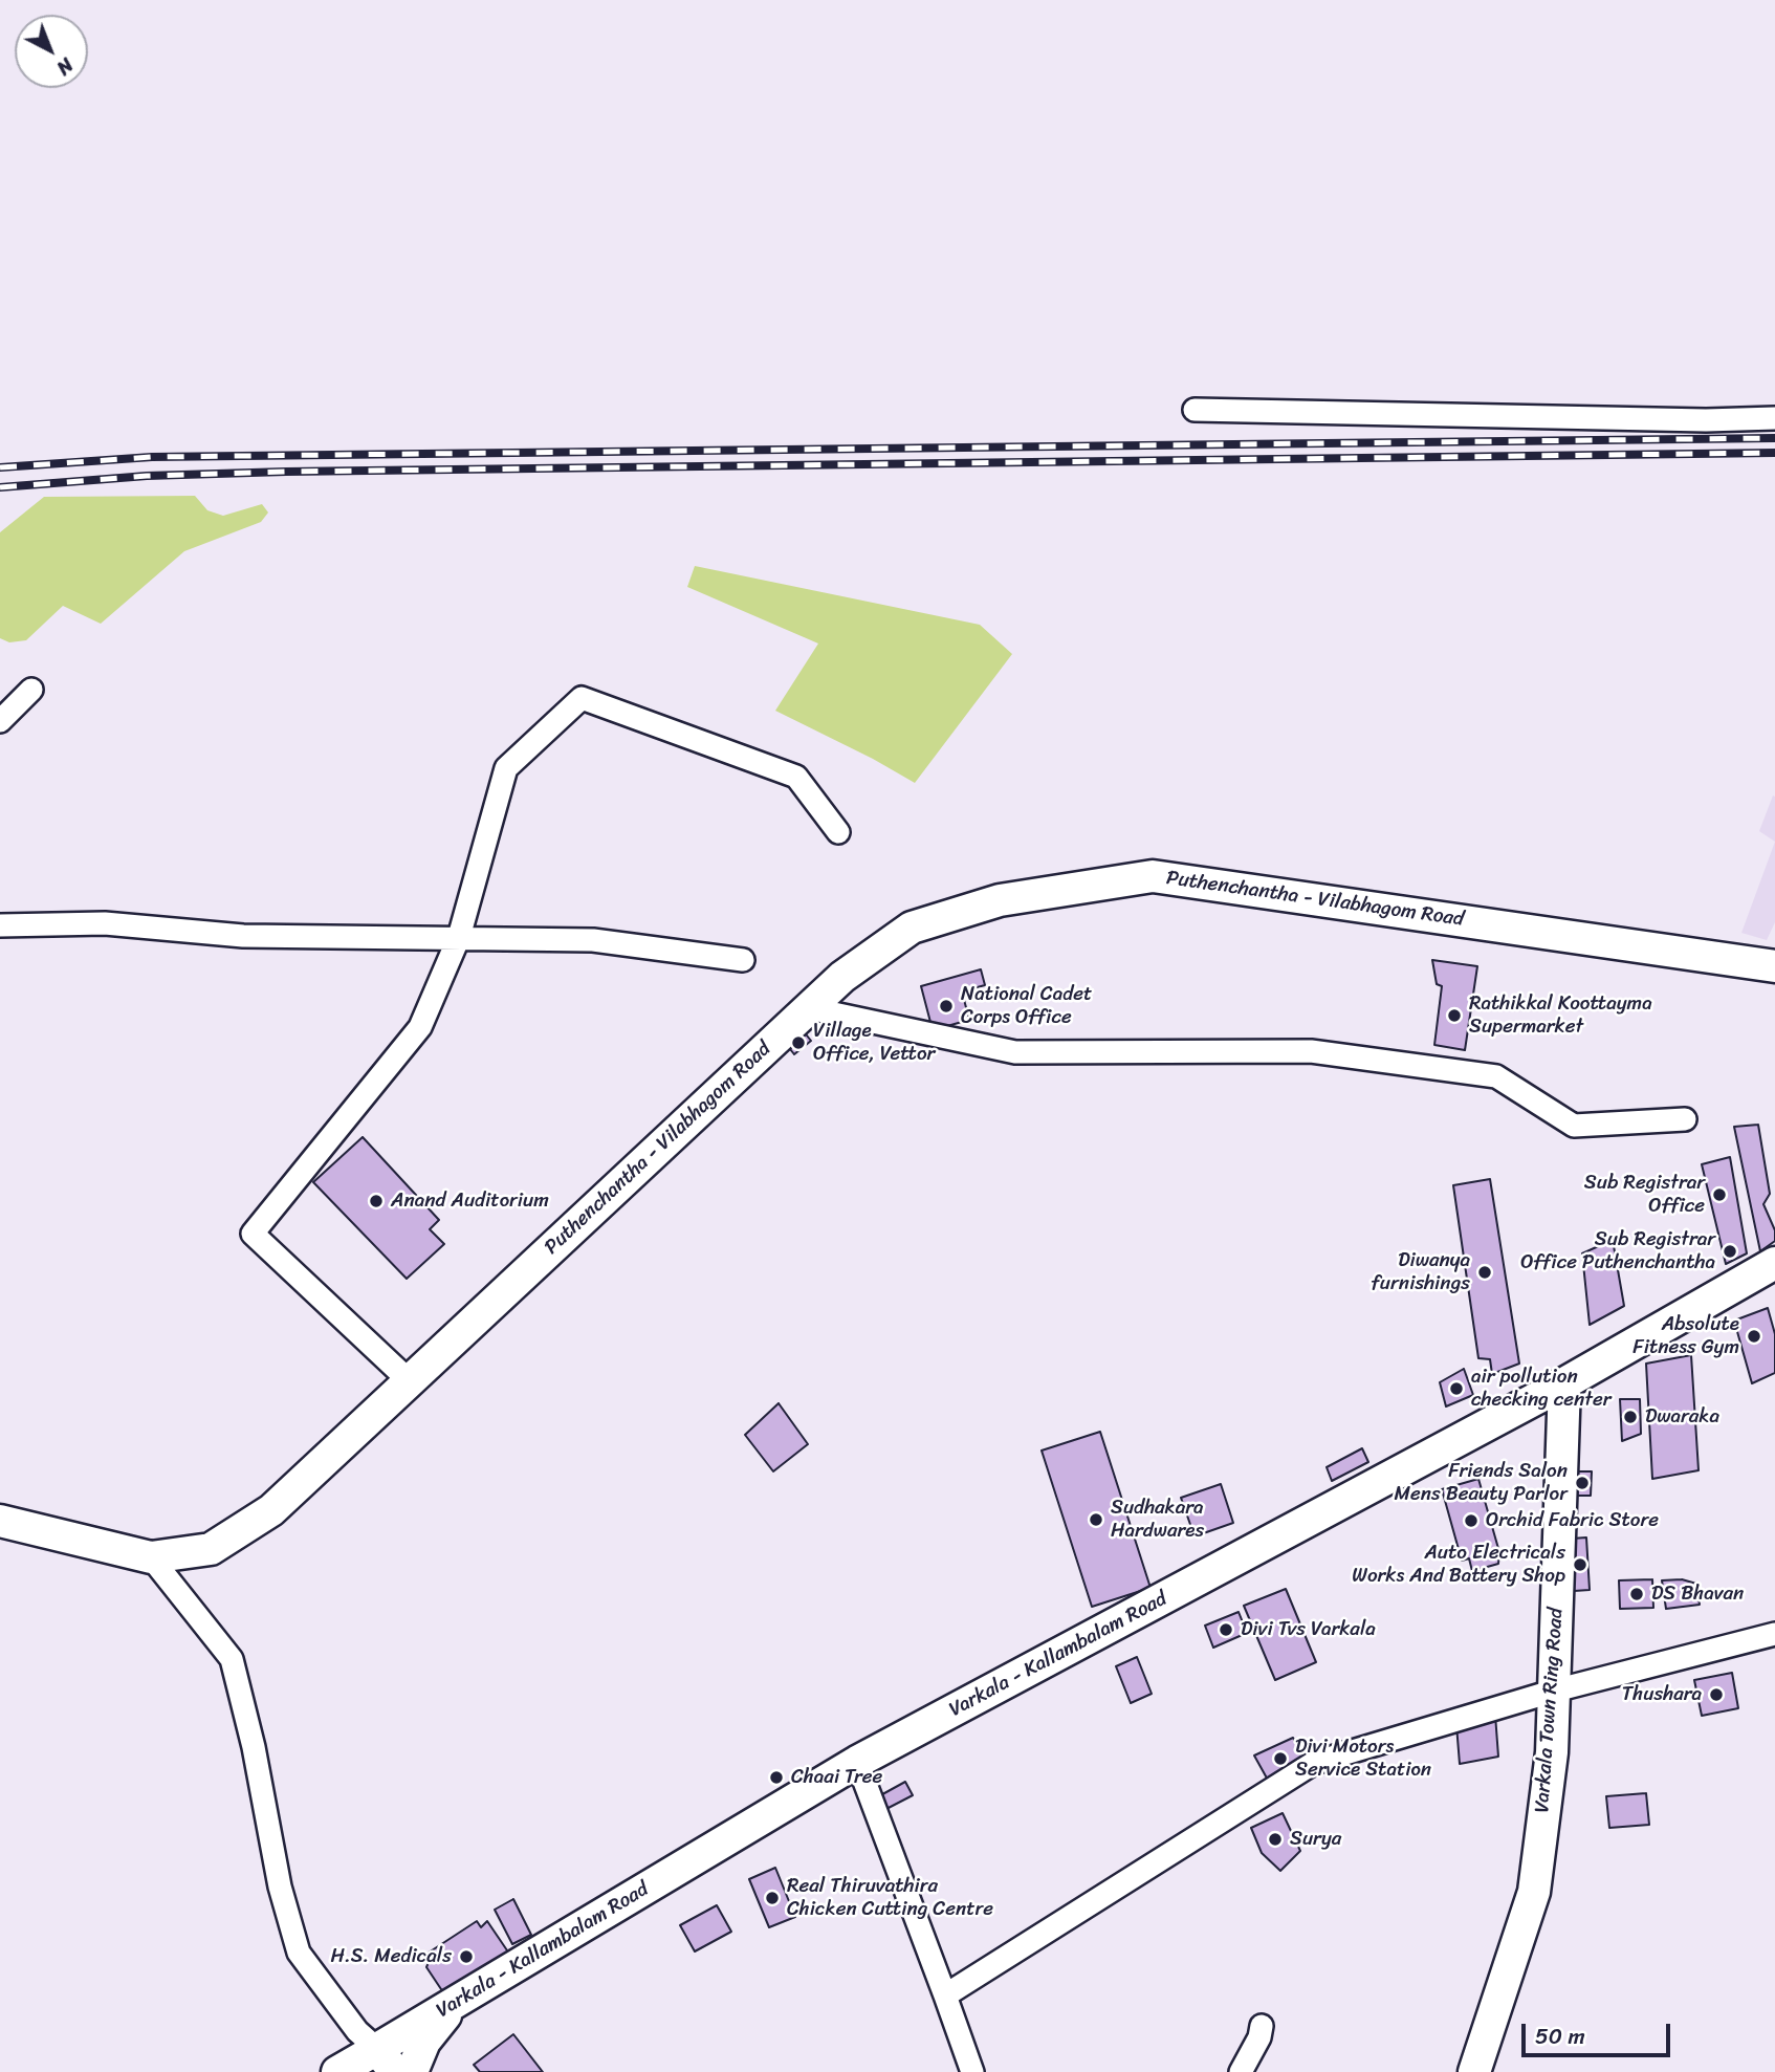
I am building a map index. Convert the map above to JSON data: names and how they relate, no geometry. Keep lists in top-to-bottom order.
{
  "streets": {
    "main road": ["Puthenchantha - Vilabhagom Road", "Varkala - Kallambalam Road", "Varkala Town Ring Road"]
  },
  "crossings": [
    ["Varkala - Kallambalam Road", "Varkala Town Ring Road"]
  ],
  "places": [
    "National Cadet Corps Office",
    "Rathikkal Koottayma Supermarket",
    "Village Office, Vettor",
    "Sub Registrar Office",
    "Anand Auditorium",
    "Sub Registrar Office Puthenchantha",
    "Diwanya furnishings",
    "Absolute Fitness Gym",
    "air pollution checking center",
    "Dwaraka",
    "Friends Salon Mens Beauty Parlor",
    "Sudhakara Hardwares",
    "Orchid Fabric Store",
    "Auto Electricals Works And Battery Shop",
    "DS Bhavan",
    "Divi Tvs Varkala",
    "Thushara",
    "Divi Motors Service Station",
    "Chaai Tree",
    "Surya",
    "Real Thiruvathira Chicken Cutting Centre",
    "H.S. Medicals"
  ],
  "scale_bar": "50 m",
  "north": "bottom right"
}
